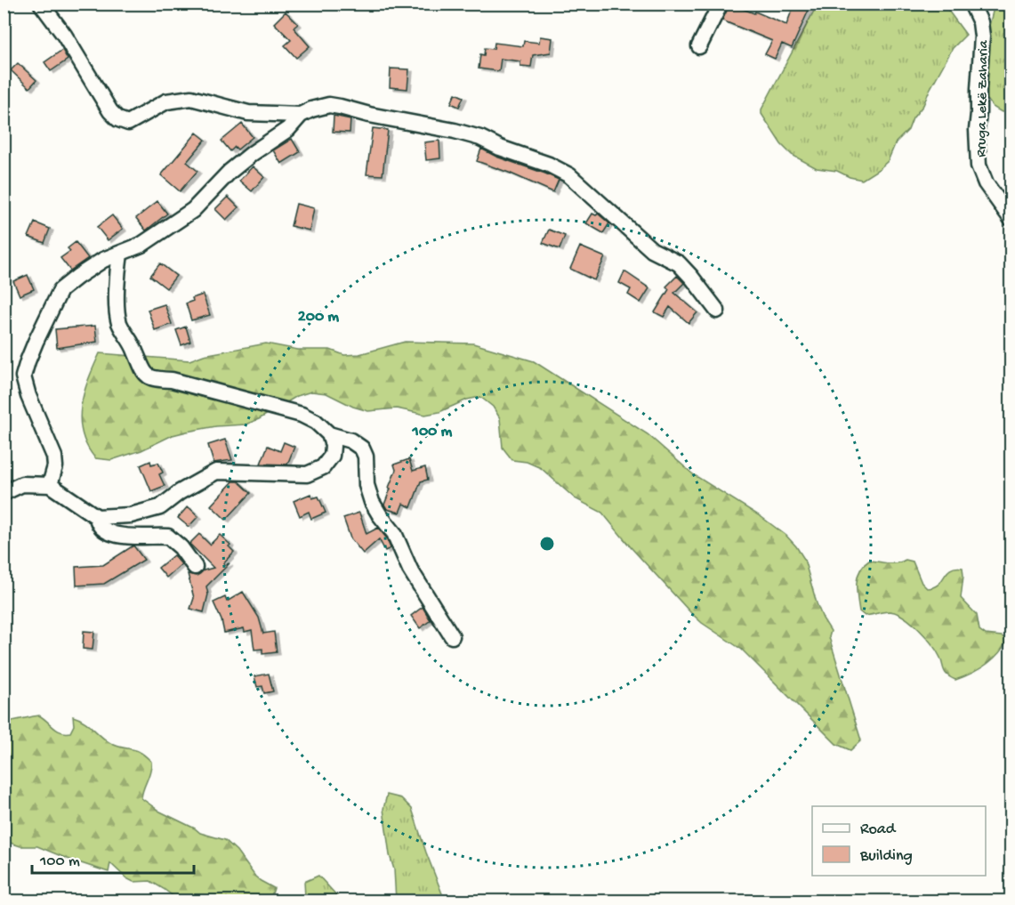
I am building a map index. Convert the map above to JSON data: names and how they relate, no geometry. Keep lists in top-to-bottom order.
{
  "streets": {
    "street": ["Rruga Lekë Zaharia"]
  },
  "legend": ["Road", "Building"],
  "scale_bar": "100 m",
  "rings": ["200 m", "100 m"]
}
